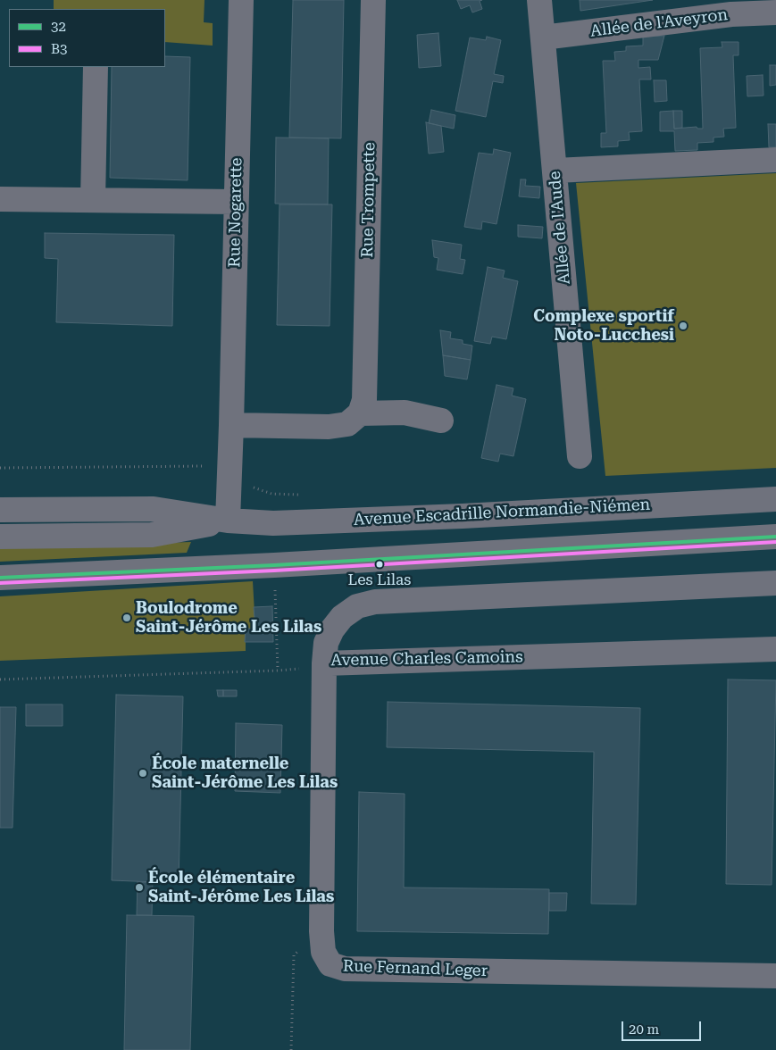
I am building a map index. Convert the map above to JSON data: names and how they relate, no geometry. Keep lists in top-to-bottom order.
{
  "streets": {
    "street": [
      "Allée de l'Aveyron",
      "Rue Trompette",
      "Rue Nogarette",
      "Allée de l'Aude",
      "Avenue Escadrille Normandie-Niémen",
      "Avenue Charles Camoins",
      "Rue Fernand Leger"
    ]
  },
  "crossings": [
    ["Allée de l'Aveyron", "Allée de l'Aude"],
    ["Rue Nogarette", "Avenue Escadrille Normandie-Niémen"],
    ["Avenue Charles Camoins", "Rue Fernand Leger"]
  ],
  "places": [
    "Complexe sportif Noto-Lucchesi",
    "Les Lilas",
    "Boulodrome Saint-Jérôme Les Lilas",
    "École maternelle Saint-Jérôme Les Lilas",
    "École élémentaire Saint-Jérôme Les Lilas"
  ],
  "lines": ["transit line 32", "transit line B3"],
  "legend": ["32", "B3"],
  "scale_bar": "20 m"
}
